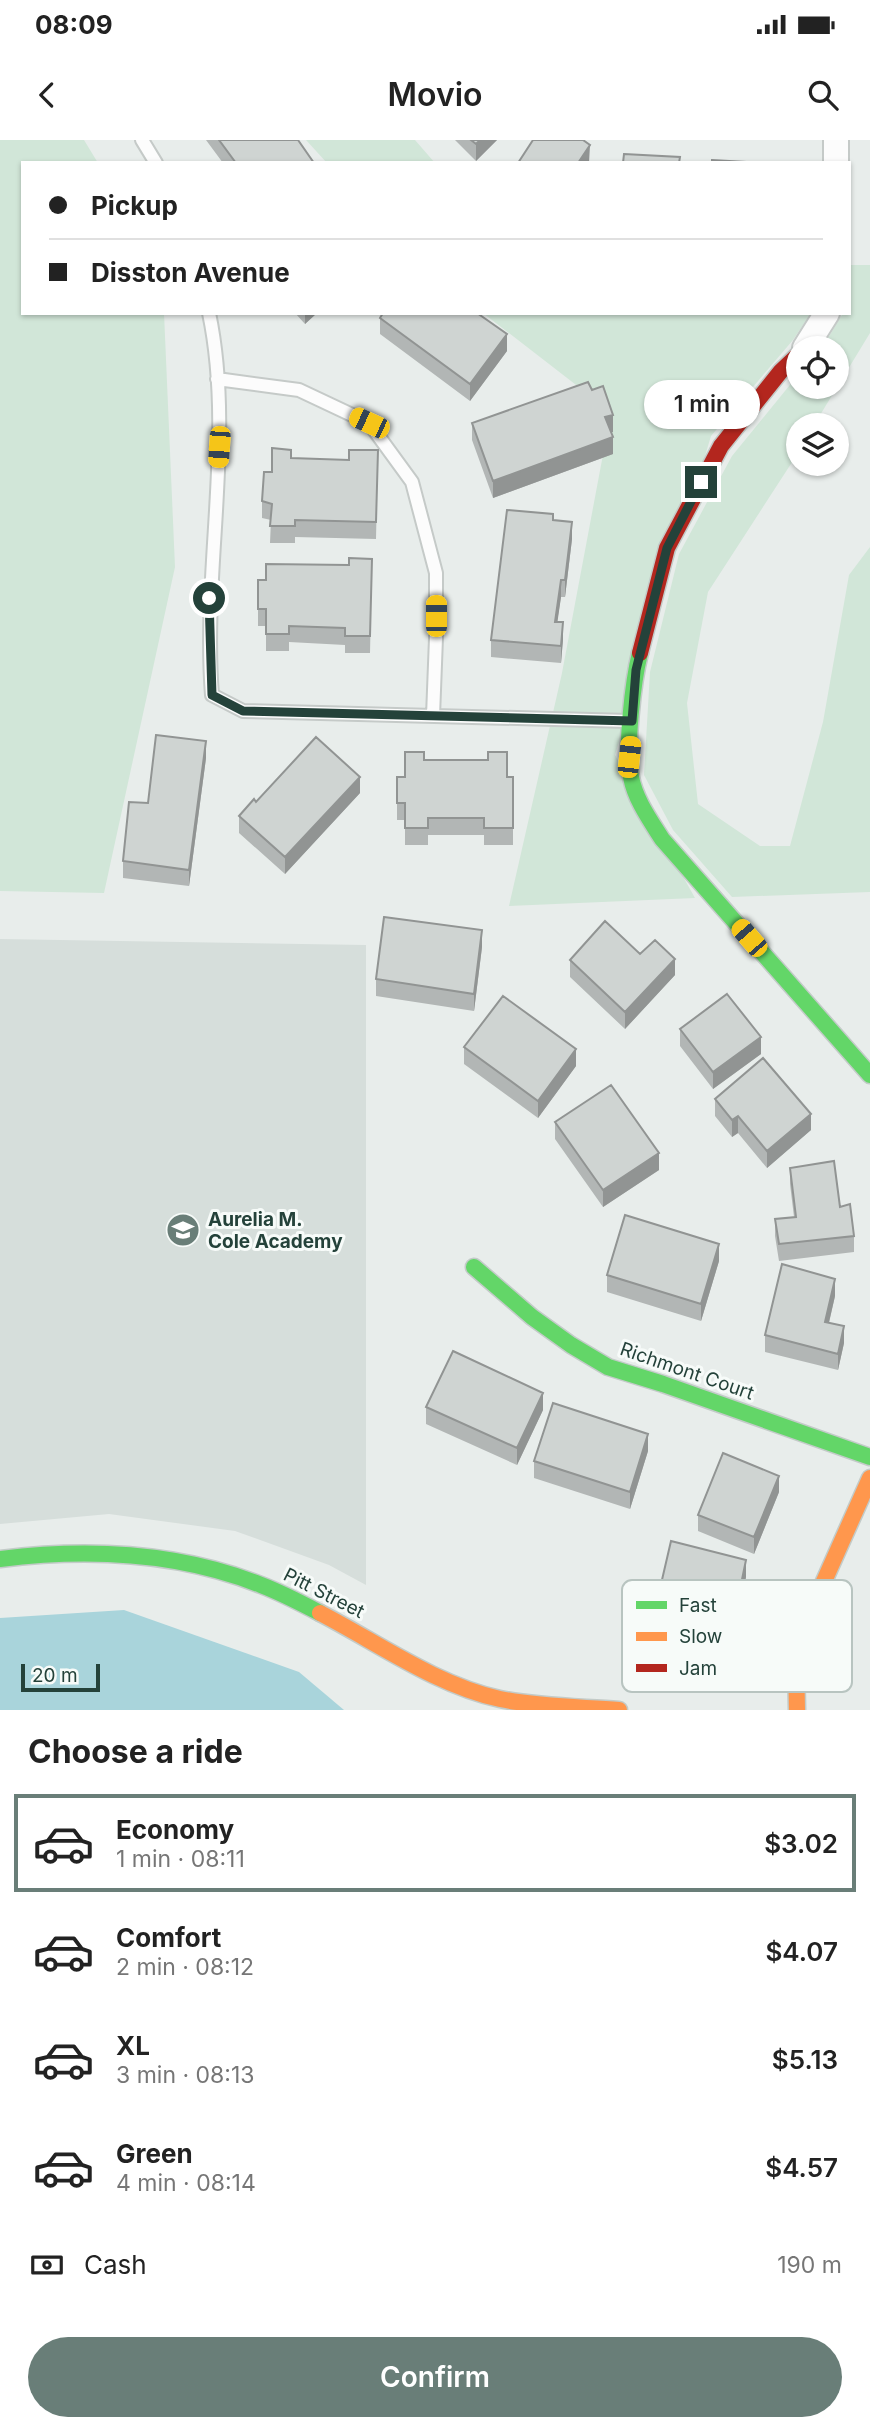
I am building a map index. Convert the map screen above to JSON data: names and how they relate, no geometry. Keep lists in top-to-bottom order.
{
  "streets": {
    "street": ["Richmont Court", "Pitt Street"]
  },
  "places": {
    "school or university": ["Aurelia M. Cole Academy"]
  },
  "legend": ["Fast", "Slow", "Jam"],
  "scale_bar": "20 m",
  "page": {
    "status": "08:09",
    "header": "Movio",
    "banner": ["Pickup", "Disston Avenue"],
    "bubble": "1 min",
    "scale": "20 m",
    "heading": "Choose a ride",
    "list": [
      {
        "name": "Economy",
        "note": "1 min · 08:11",
        "value": "$3.02"
      },
      {
        "name": "Comfort",
        "note": "2 min · 08:12",
        "value": "$4.07"
      },
      {
        "name": "XL",
        "note": "3 min · 08:13",
        "value": "$5.13"
      },
      {
        "name": "Green",
        "note": "4 min · 08:14",
        "value": "$4.57"
      }
    ],
    "pay": ["Cash", "190 m"],
    "buttons": "Confirm"
  }
}
